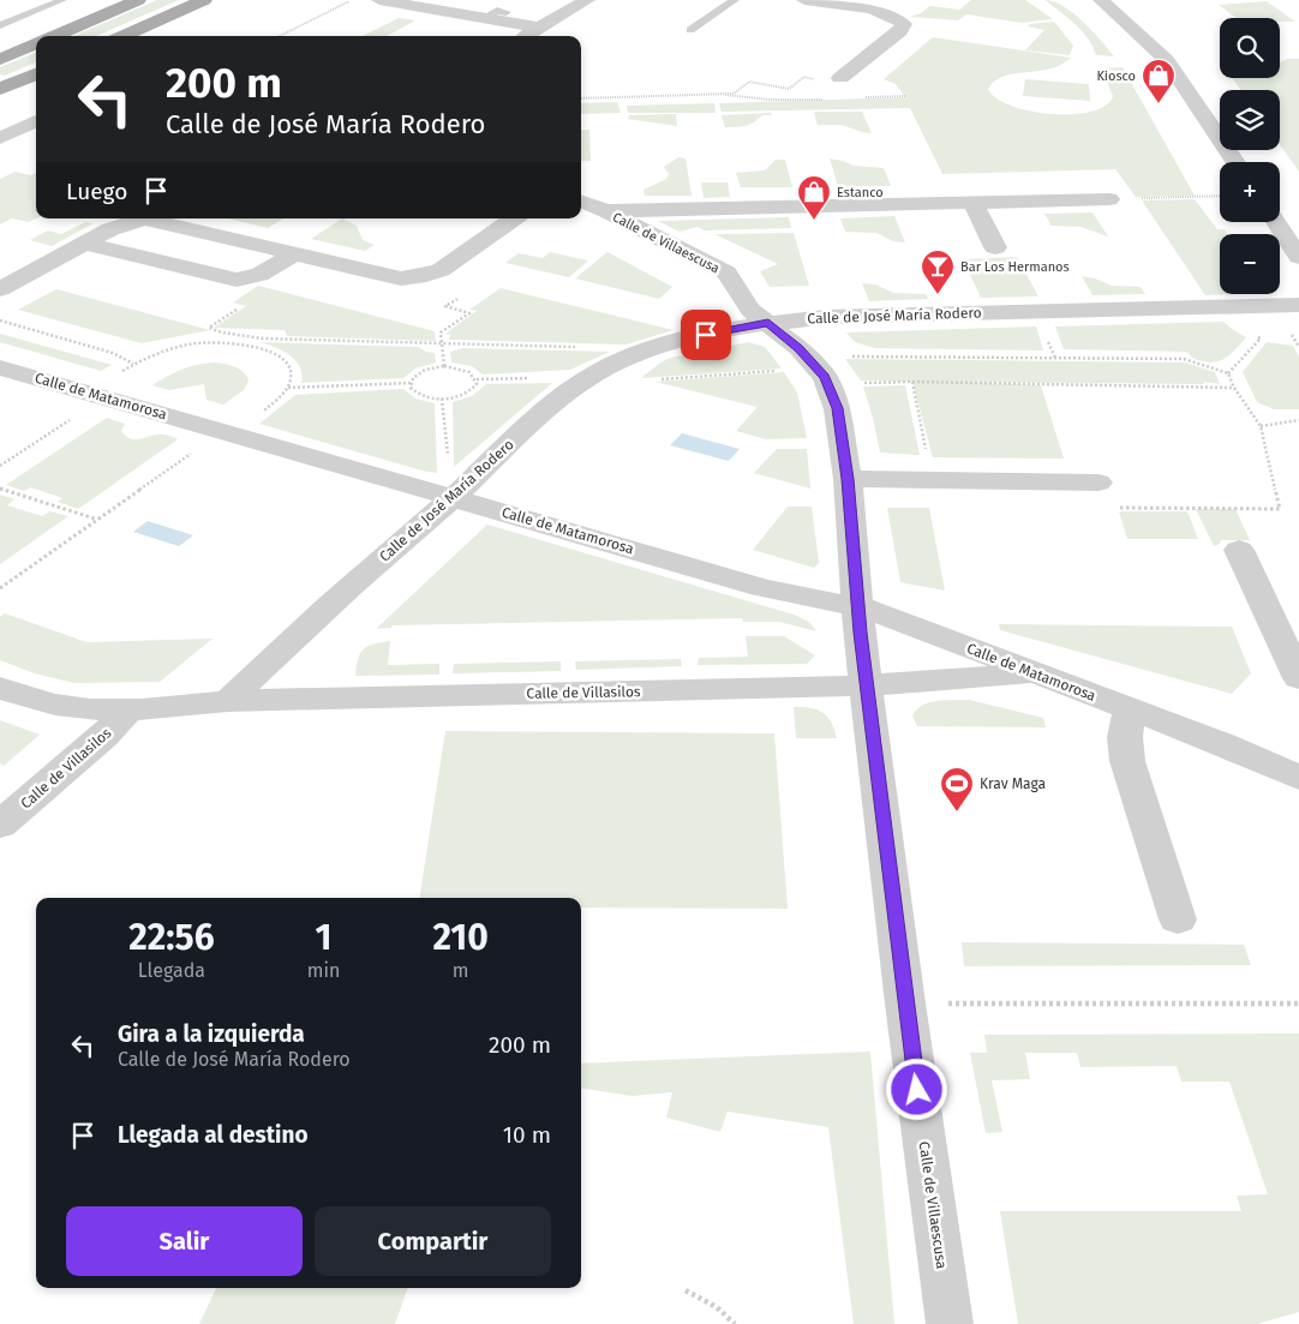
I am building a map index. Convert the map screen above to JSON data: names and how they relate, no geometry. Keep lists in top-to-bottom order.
{
  "streets": {
    "street": [
      "Calle de Villaescusa",
      "Calle de José María Rodero",
      "Calle de Matamorosa",
      "Calle de Villasilos"
    ]
  },
  "crossings": [
    ["Calle de Villaescusa", "Calle de José María Rodero"],
    ["Calle de Villaescusa", "Calle de Matamorosa"],
    ["Calle de Villaescusa", "Calle de Villasilos"],
    ["Calle de José María Rodero", "Calle de Matamorosa"],
    ["Calle de José María Rodero", "Calle de Villasilos"],
    ["Calle de Matamorosa", "Calle de Villasilos"]
  ],
  "places": {
    "shop": ["Kiosco", "Estanco"],
    "bar": ["Bar Los Hermanos"],
    "sports": ["Krav Maga"]
  },
  "page": {
    "map_buttons": ["+", "−"],
    "turn": ["200 m", "Calle de José María Rodero"],
    "then": "Luego",
    "eta": [
      "22:56",
      "Llegada",
      "1",
      "min",
      "210",
      "m"
    ],
    "list": [
      {
        "name": "Gira a la izquierda",
        "note": "Calle de José María Rodero",
        "value": "200 m"
      },
      {
        "name": "Llegada al destino",
        "value": "10 m"
      }
    ],
    "buttons": ["Salir", "Compartir"]
  }
}
